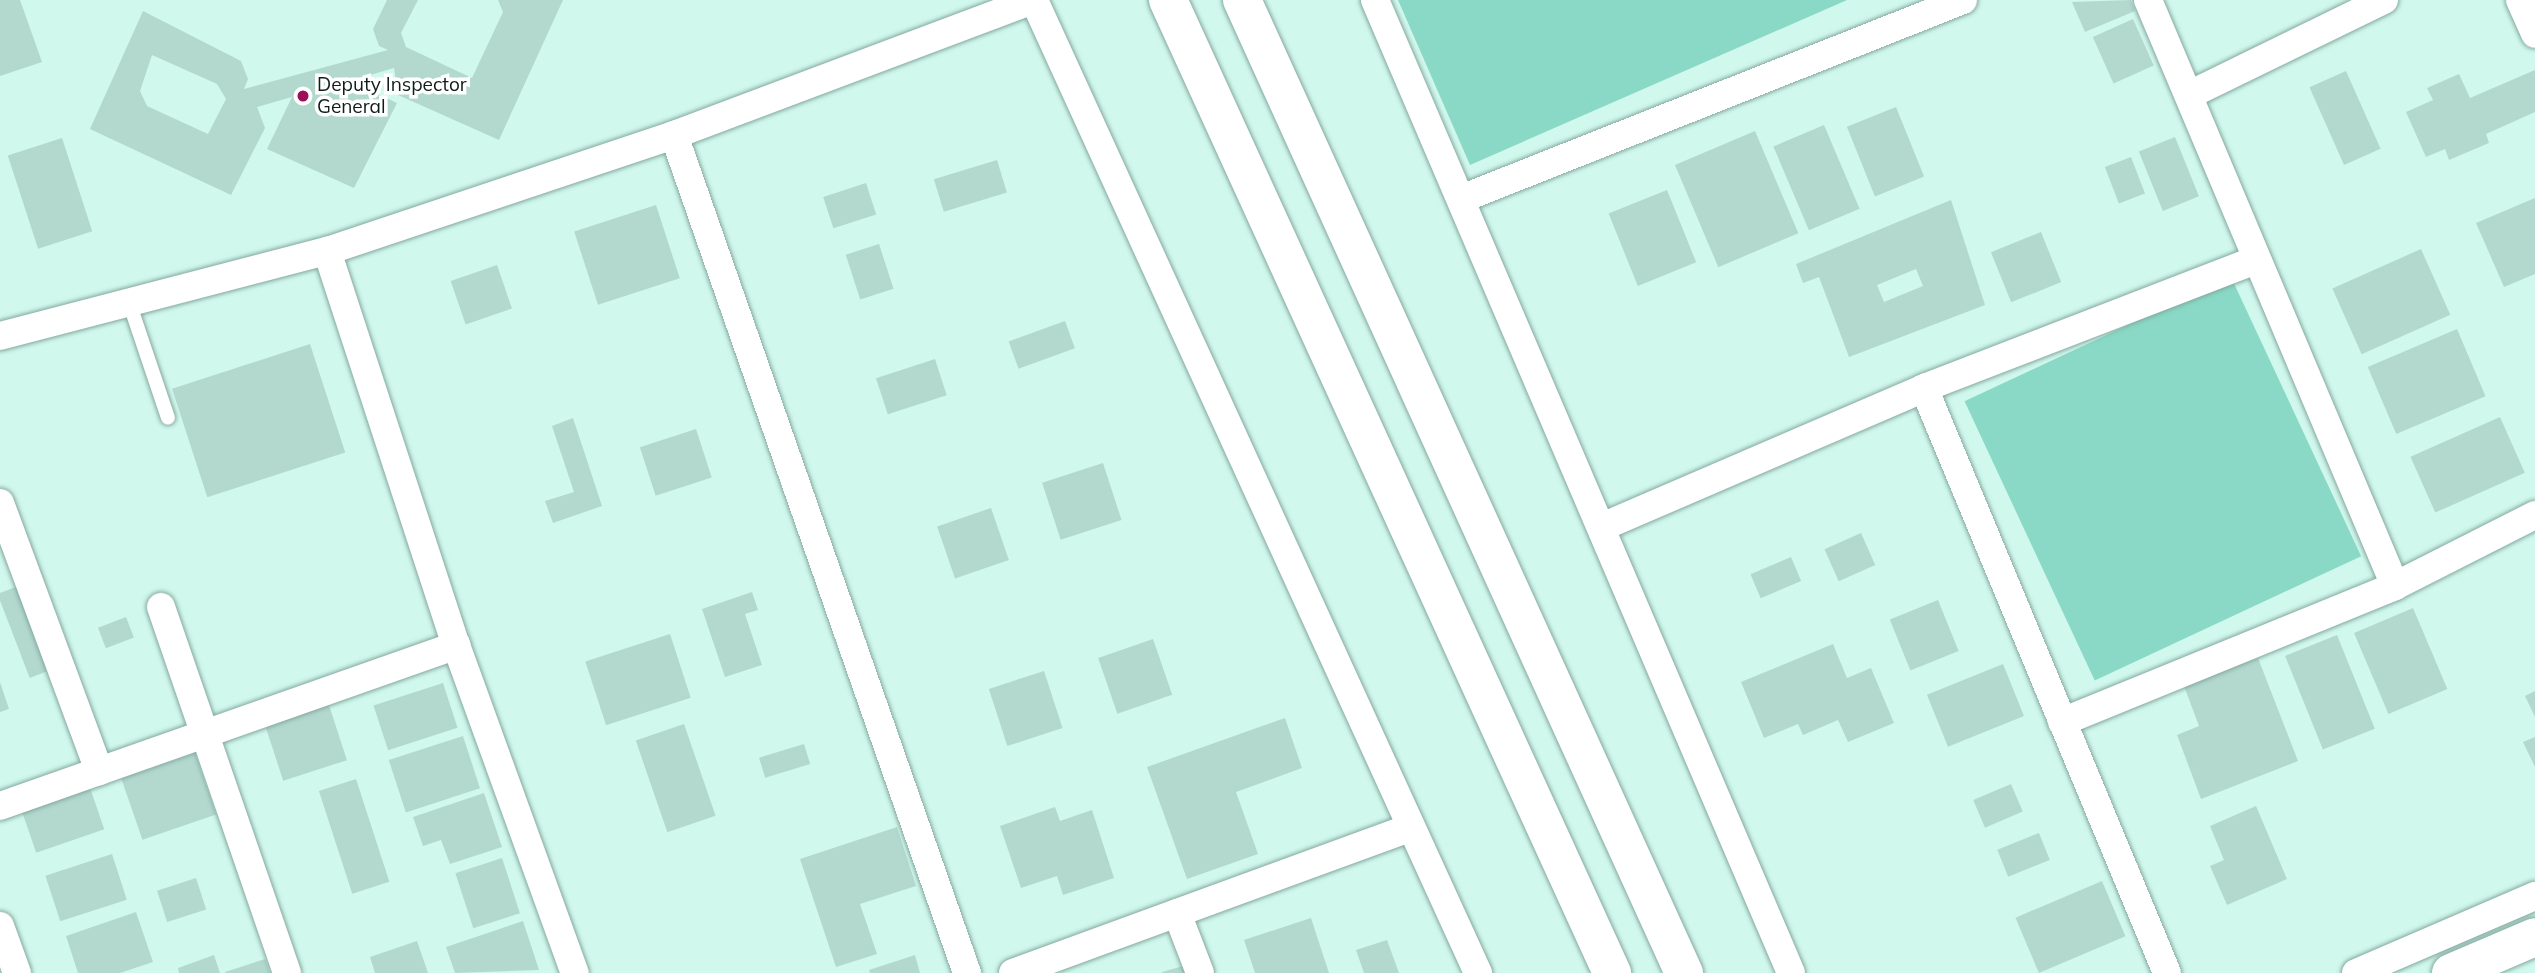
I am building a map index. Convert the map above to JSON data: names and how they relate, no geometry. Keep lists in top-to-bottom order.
{
  "places": ["Deputy Inspector General"]
}
